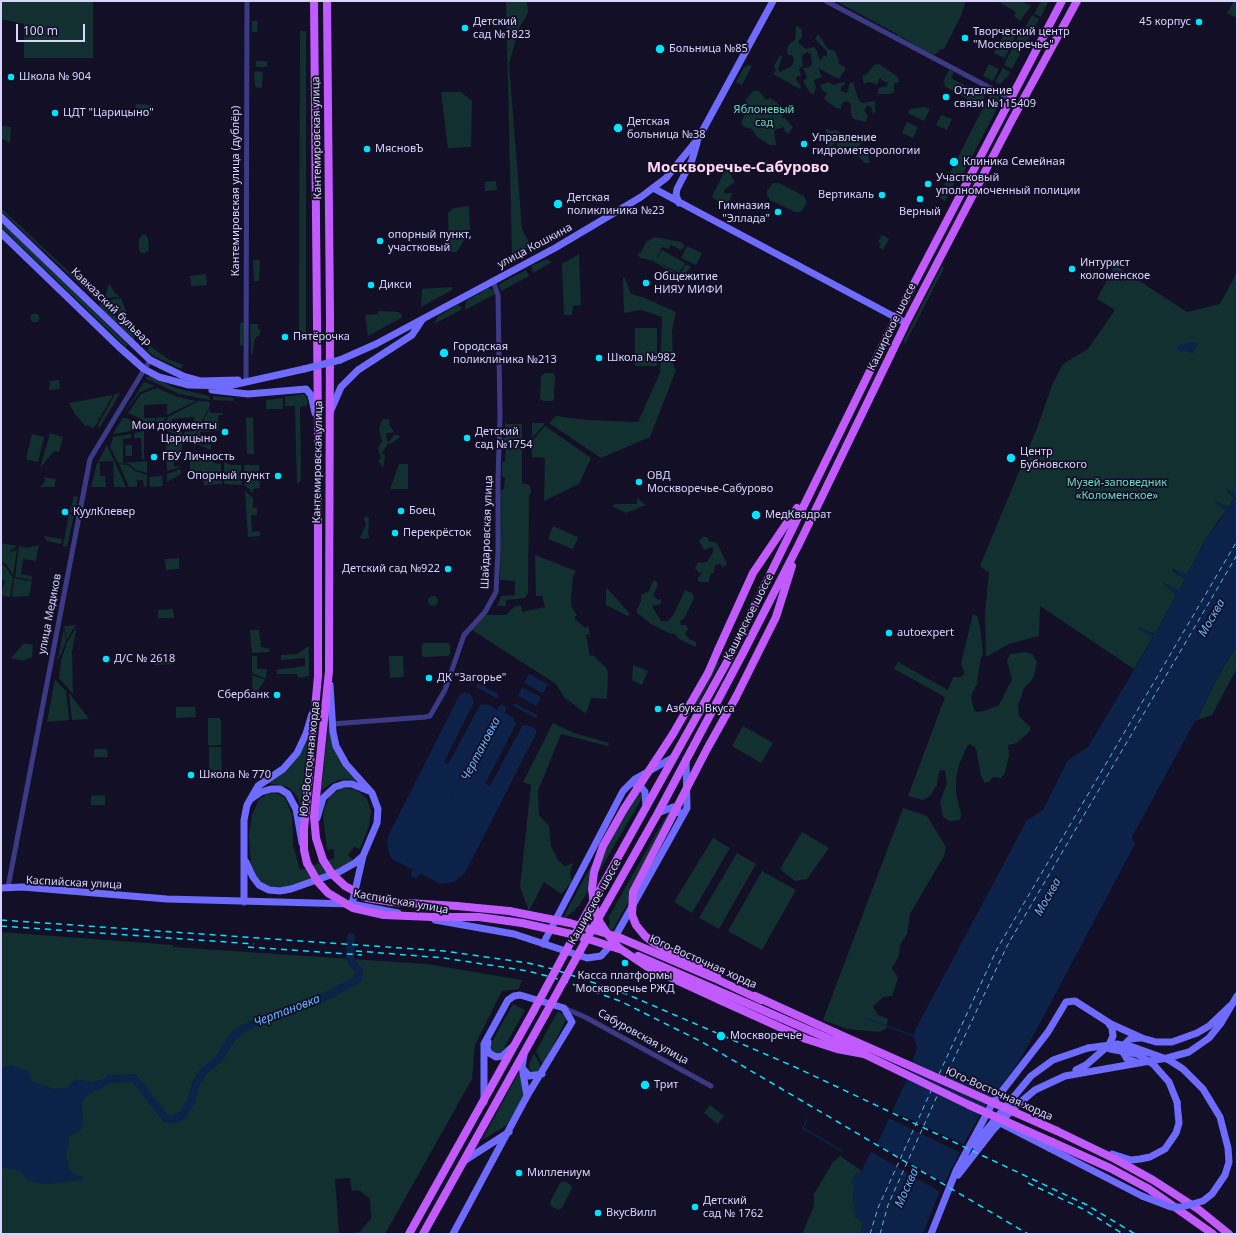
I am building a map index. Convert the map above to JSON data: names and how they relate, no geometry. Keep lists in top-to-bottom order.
{
  "streets": {
    "main road": [
      "Кантемировская улица",
      "улица Кошкина",
      "Кавказский бульвар",
      "Каширское шоссе",
      "Юго-Восточная хорда",
      "Каспийская улица"
    ],
    "street": [
      "Кантемировская улица (дублёр)",
      "Шайдаровская улица",
      "улица Медиков",
      "Сабуровская улица"
    ]
  },
  "crossings": [
    ["Кантемировская улица", "Шайдаровская улица"],
    ["Кантемировская улица", "Юго-Восточная хорда"],
    ["Кантемировская улица", "Каспийская улица"],
    ["Кантемировская улица (дублёр)", "Кавказский бульвар"],
    ["улица Кошкина", "Кавказский бульвар"],
    ["улица Кошкина", "Шайдаровская улица"],
    ["Кавказский бульвар", "улица Медиков"],
    ["Каширское шоссе", "Каспийская улица"],
    ["улица Медиков", "Каспийская улица"]
  ],
  "districts": ["Москворечье-Сабурово"],
  "water": ["Москва", "Чертановка"],
  "parks": ["Яблоневый сад", "Музей-заповедник «Коломенское»"],
  "places": [
    "45 корпус",
    "Детский сад №1823",
    "Творческий центр \"Москворечье\"",
    "Больница №85",
    "Школа № 904",
    "Отделение связи №115409",
    "ЦДТ \"Царицыно\"",
    "Детская больница №38",
    "Управление гидрометеорологии",
    "МясновЪ",
    "Клиника Семейная",
    "Участковый уполномоченный полиции",
    "Вертикаль",
    "Верный",
    "Детская поликлиника №23",
    "Гимназия \"Эллада\"",
    "опорный пункт, участковый",
    "Интурист коломенское",
    "Общежитие НИЯУ МИФИ",
    "Дикси",
    "Пятёрочка",
    "Городская поликлиника №213",
    "Школа №982",
    "Мои документы Царицыно",
    "Детский сад №1754",
    "ГБУ Личность",
    "Центр Бубновского",
    "Опорный пункт",
    "ОВД Москворечье-Сабурово",
    "Боец",
    "КуулКлевер",
    "МедКвадрат",
    "Перекрёсток",
    "Детский сад №922",
    "autoexpert",
    "Д/C № 2618",
    "ДК \"Загорье\"",
    "Сбербанк",
    "Азбука Вкуса",
    "Школа № 770",
    "Касса платформы Москворечье РЖД",
    "Москворечье",
    "Трит",
    "Миллениум",
    "Детский сад № 1762",
    "ВкусВилл"
  ],
  "scale_bar": "100 m"
}
